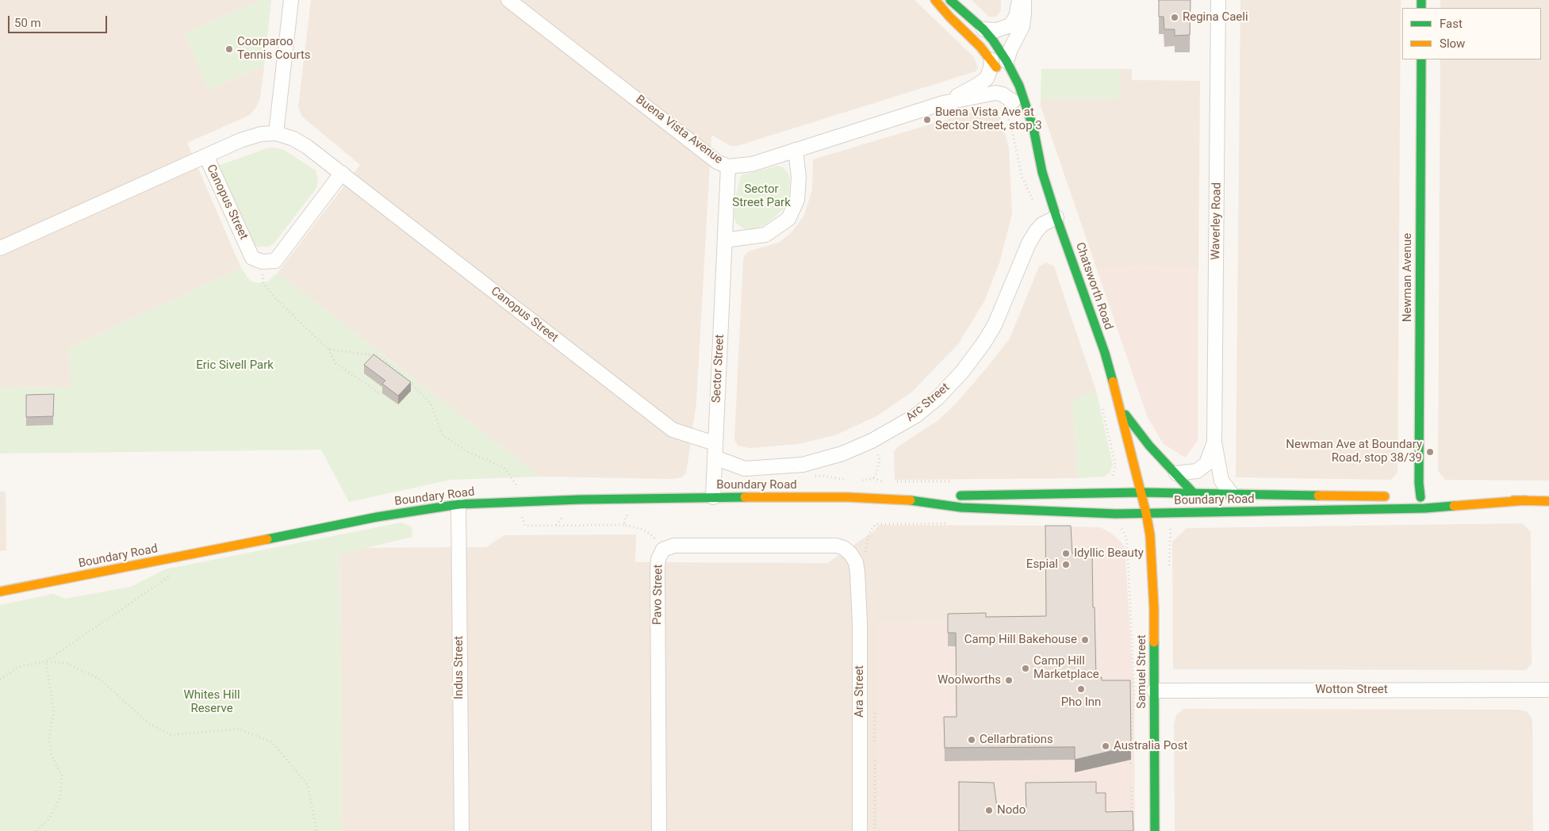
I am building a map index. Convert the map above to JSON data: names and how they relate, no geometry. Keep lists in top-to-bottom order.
{
  "streets": {
    "main road": [
      "Newman Avenue",
      "Chatsworth Road",
      "Boundary Road",
      "Samuel Street"
    ],
    "street": [
      "Buena Vista Avenue",
      "Canopus Street",
      "Waverley Road",
      "Sector Street",
      "Arc Street",
      "Pavo Street",
      "Indus Street",
      "Wotton Street",
      "Ara Street"
    ]
  },
  "crossings": [
    ["Buena Vista Avenue", "Sector Street"],
    ["Canopus Street", "Sector Street"],
    ["Waverley Road", "Chatsworth Road"],
    ["Waverley Road", "Boundary Road"],
    ["Chatsworth Road", "Arc Street"],
    ["Chatsworth Road", "Boundary Road"],
    ["Chatsworth Road", "Samuel Street"],
    ["Sector Street", "Arc Street"],
    ["Sector Street", "Boundary Road"],
    ["Boundary Road", "Indus Street"],
    ["Boundary Road", "Samuel Street"],
    ["Pavo Street", "Ara Street"],
    ["Samuel Street", "Wotton Street"]
  ],
  "parks": ["Sector Street Park", "Eric Sivell Park", "Whites Hill Reserve"],
  "places": [
    "Regina Caeli",
    "Coorparoo Tennis Courts",
    "Buena Vista Ave at Sector Street, stop 3",
    "Newman Ave at Boundary Road, stop 38/39",
    "Idyllic Beauty",
    "Espial",
    "Camp Hill Bakehouse",
    "Camp Hill Marketplace",
    "Woolworths",
    "Pho Inn",
    "Cellarbrations",
    "Australia Post",
    "Nodo"
  ],
  "legend": ["Fast", "Slow"],
  "scale_bar": "50 m"
}
